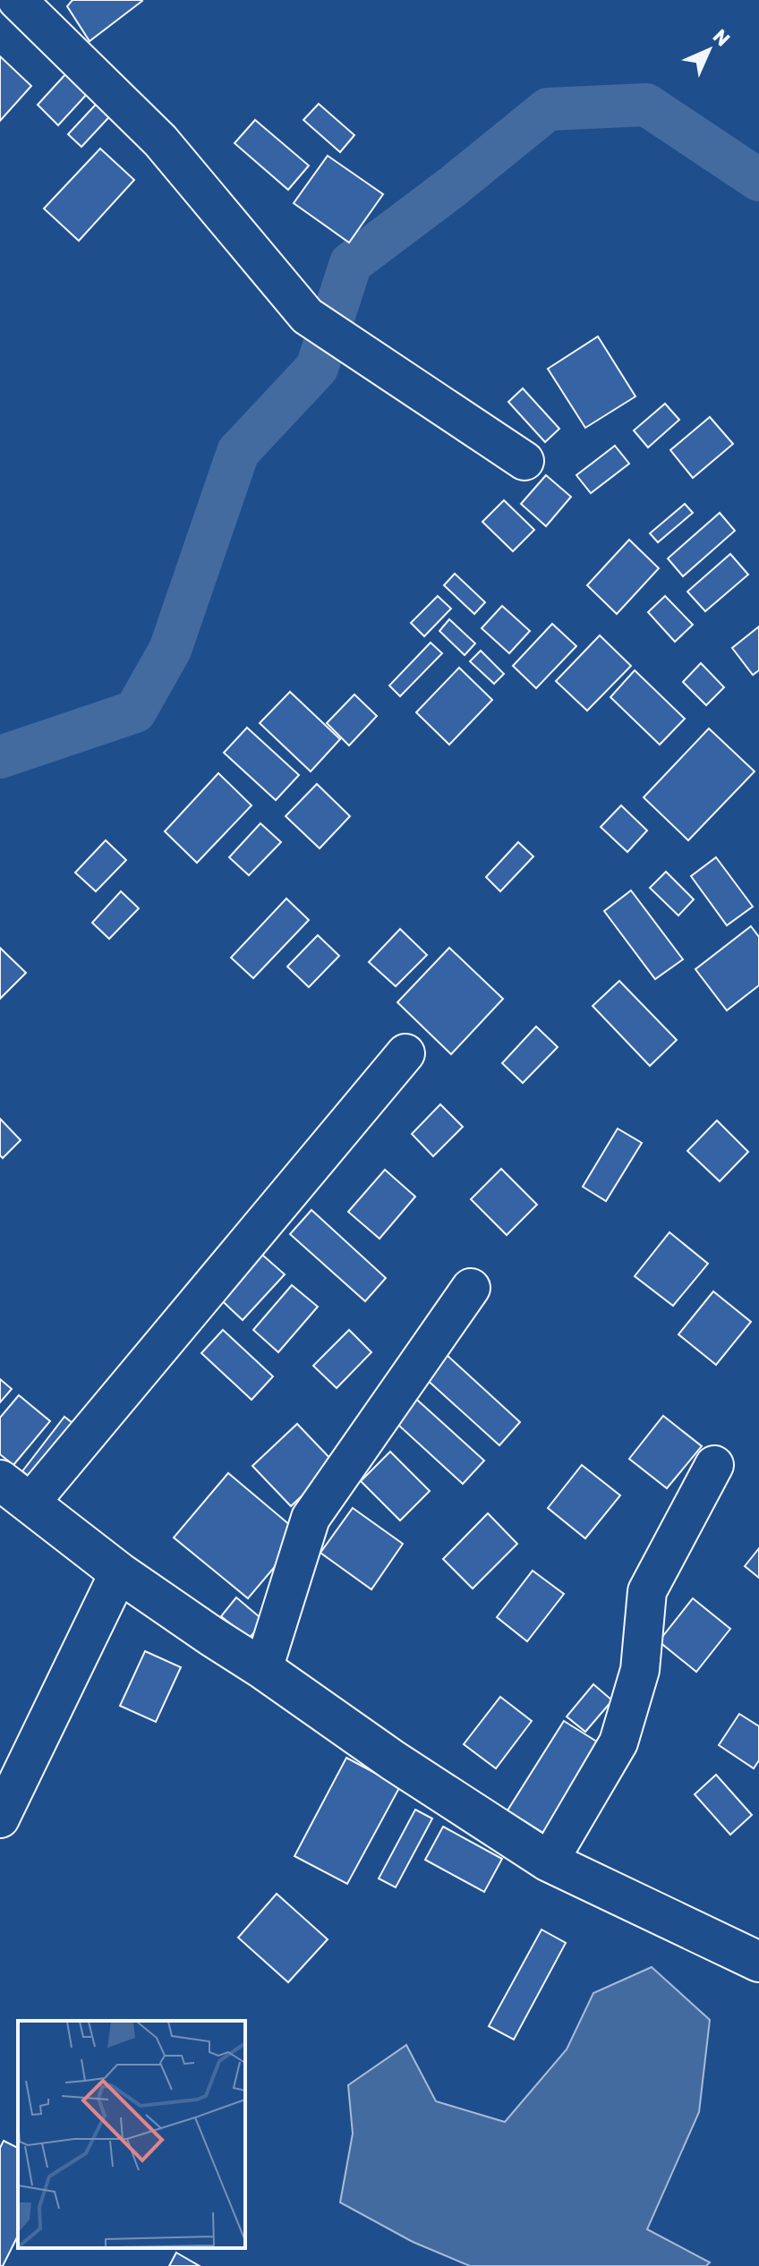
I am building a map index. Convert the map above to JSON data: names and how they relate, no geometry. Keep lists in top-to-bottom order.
{
  "north": "top right"
}
